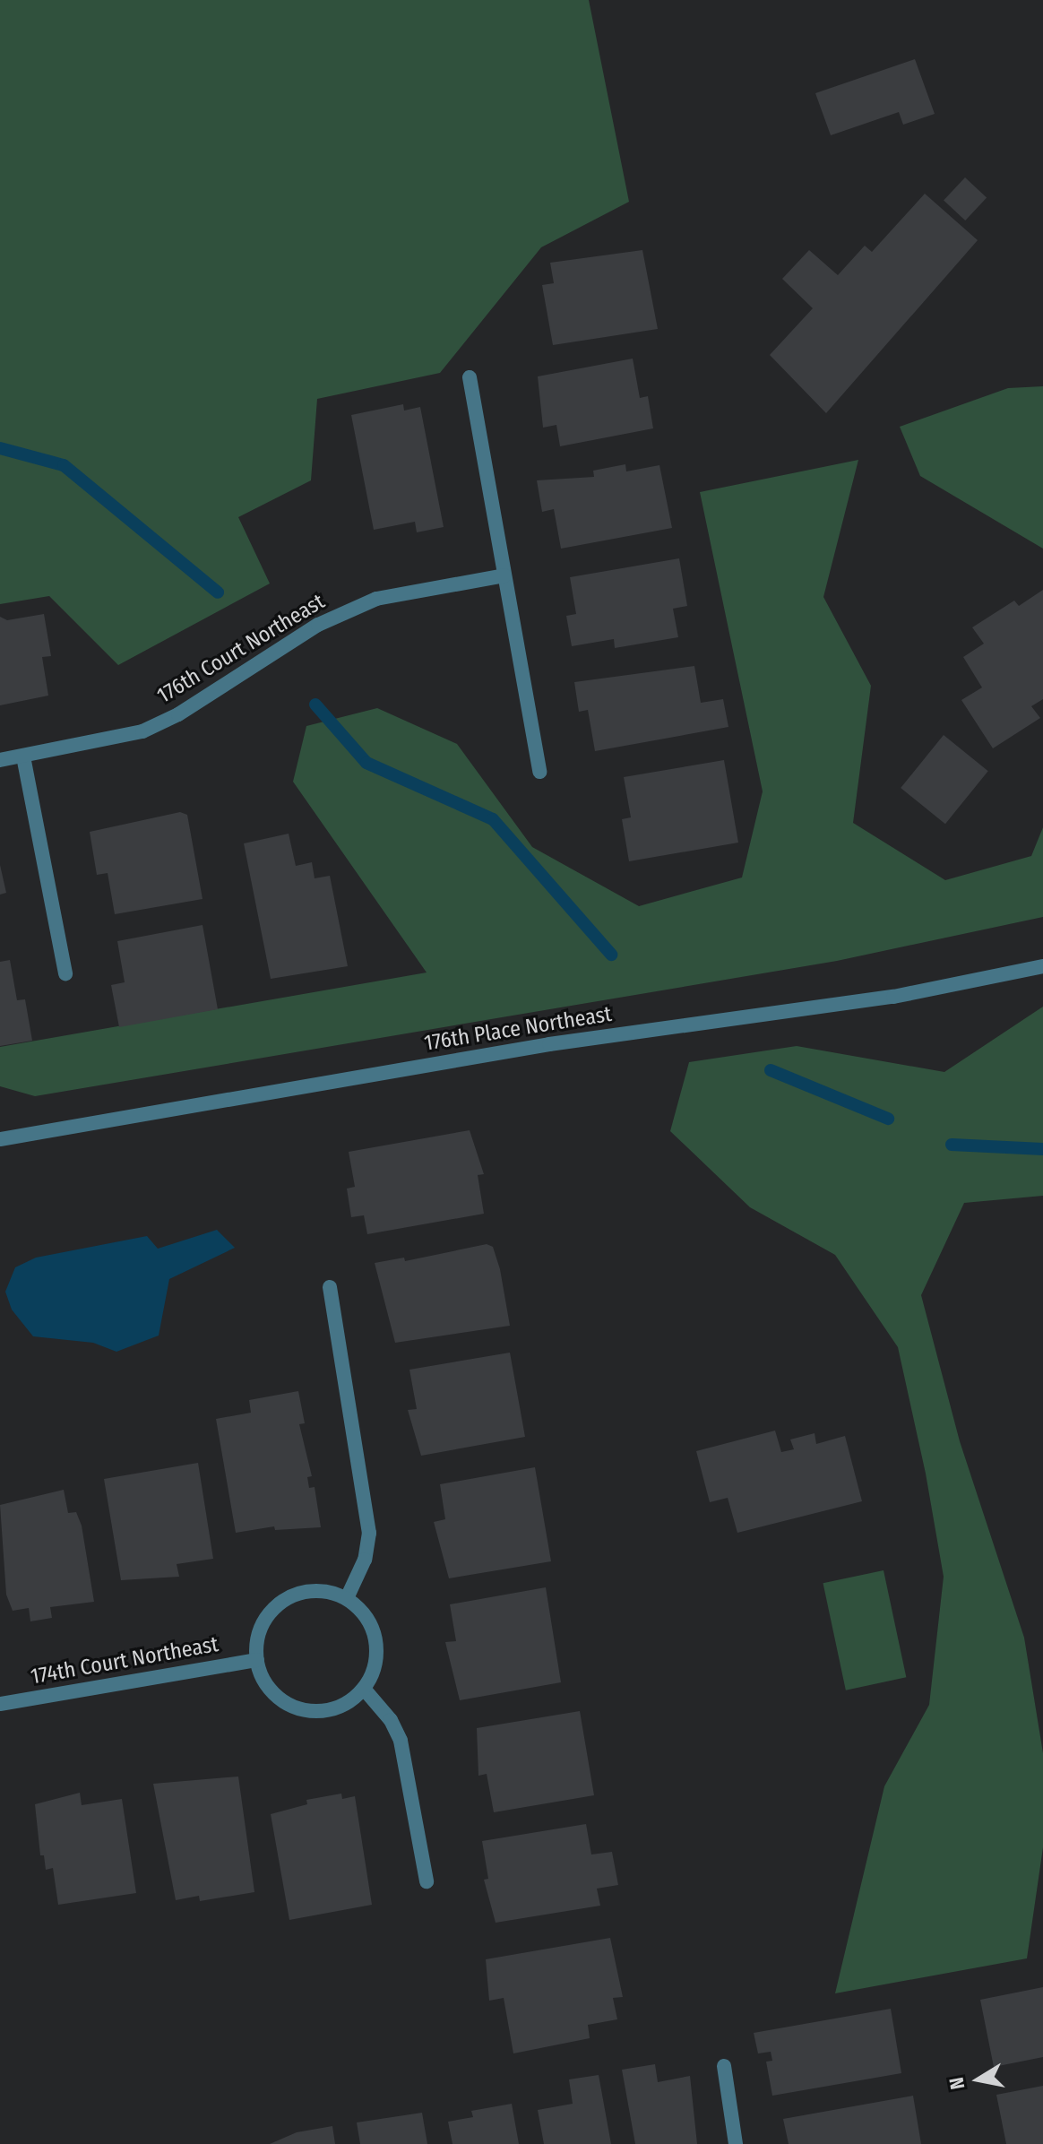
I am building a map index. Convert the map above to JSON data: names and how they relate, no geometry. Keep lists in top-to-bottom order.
{
  "streets": {
    "street": ["176th Court Northeast", "176th Place Northeast", "174th Court Northeast"]
  },
  "north": "left"
}
